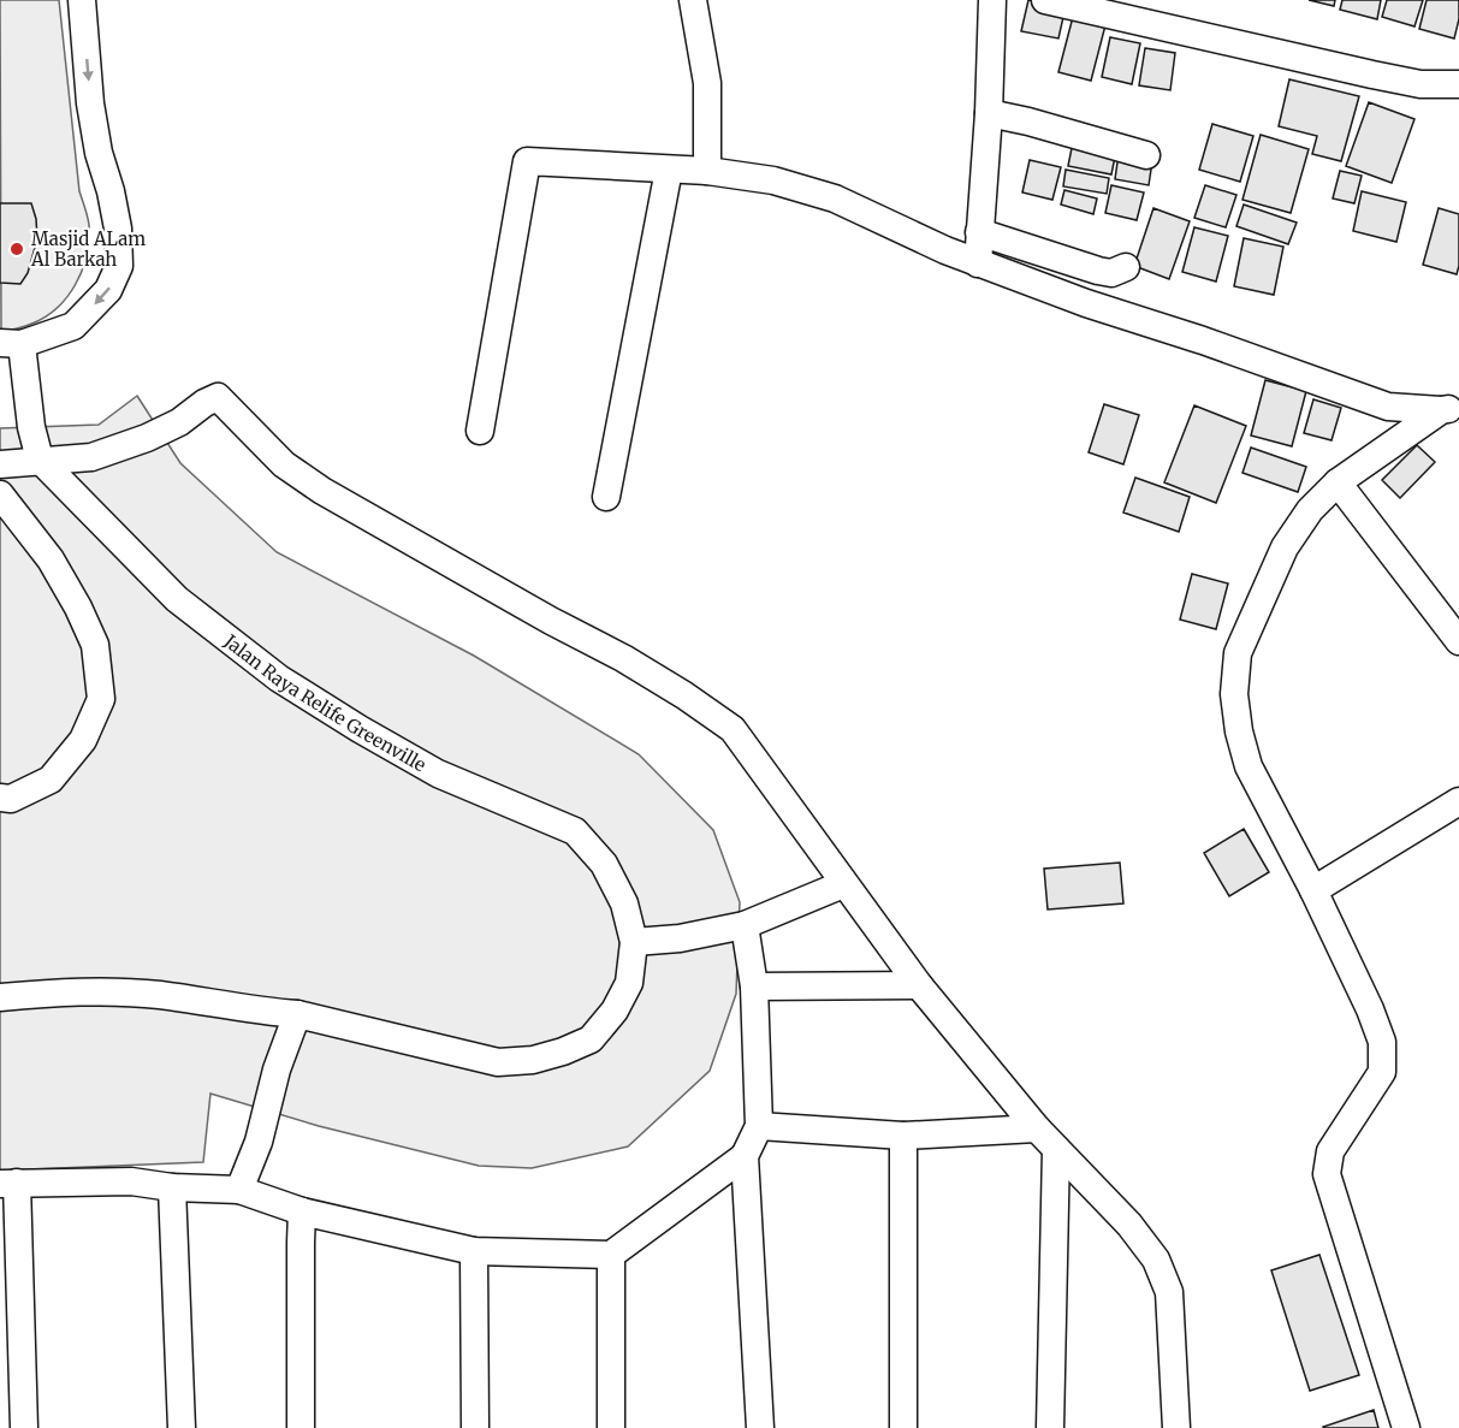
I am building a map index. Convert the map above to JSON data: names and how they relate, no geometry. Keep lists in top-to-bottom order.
{
  "streets": {
    "street": ["Jalan Raya Relife Greenville"]
  },
  "places": ["Masjid ALam Al Barkah"]
}
